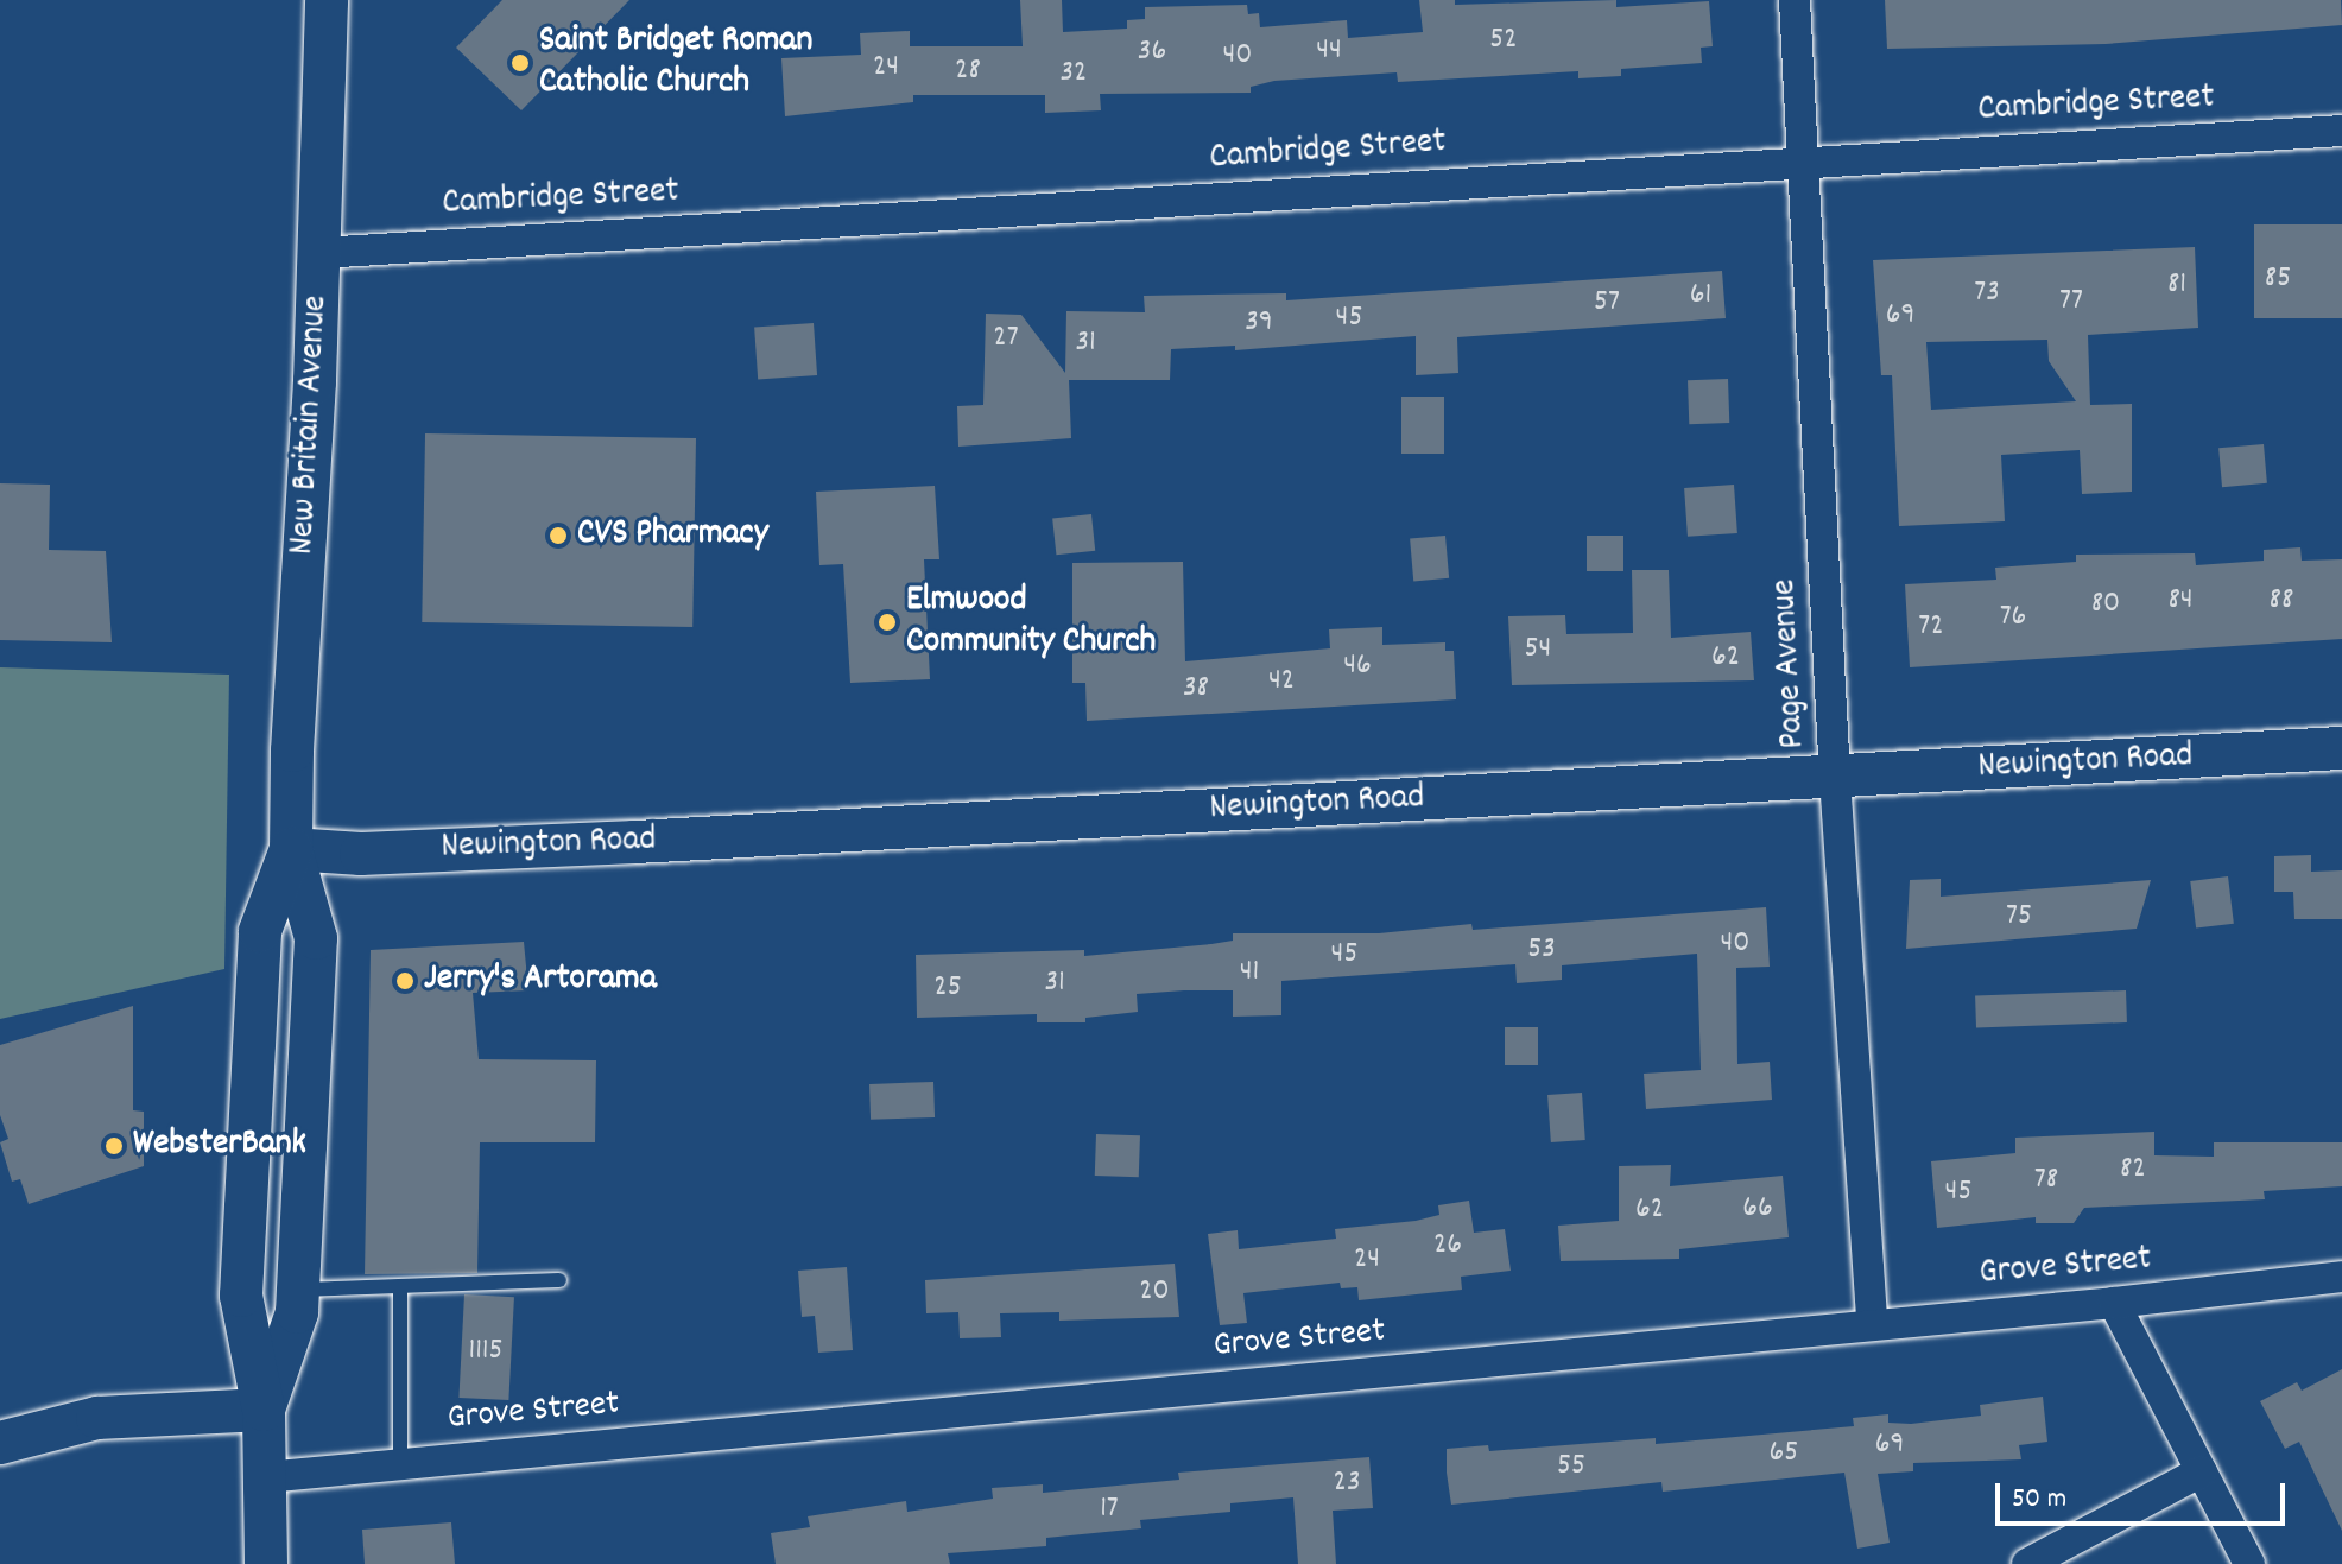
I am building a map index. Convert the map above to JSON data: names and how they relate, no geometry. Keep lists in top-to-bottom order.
{
  "streets": {
    "main road": ["New Britain Avenue", "Newington Road"],
    "street": ["Cambridge Street", "Page Avenue", "Grove Street"]
  },
  "crossings": [
    ["Cambridge Street", "New Britain Avenue"],
    ["Cambridge Street", "Page Avenue"],
    ["New Britain Avenue", "Newington Road"],
    ["New Britain Avenue", "Grove Street"],
    ["Page Avenue", "Newington Road"],
    ["Page Avenue", "Grove Street"]
  ],
  "places": [
    "Saint Bridget Roman Catholic Church",
    "CVS Pharmacy",
    "Elmwood Community Church",
    "Jerry's Artorama",
    "WebsterBank"
  ],
  "house_numbers": [
    "52",
    "44",
    "36",
    "40",
    "24",
    "28",
    "32",
    "85",
    "81",
    "73",
    "61",
    "77",
    "57",
    "69",
    "45",
    "39",
    "27",
    "31",
    "84",
    "88",
    "80",
    "76",
    "72",
    "54",
    "62",
    "46",
    "42",
    "38",
    "75",
    "40",
    "53",
    "45",
    "41",
    "31",
    "25",
    "82",
    "78",
    "45",
    "66",
    "62",
    "26",
    "24",
    "20",
    "1115",
    "69",
    "65",
    "55",
    "23",
    "17"
  ],
  "scale_bar": "50 m"
}
